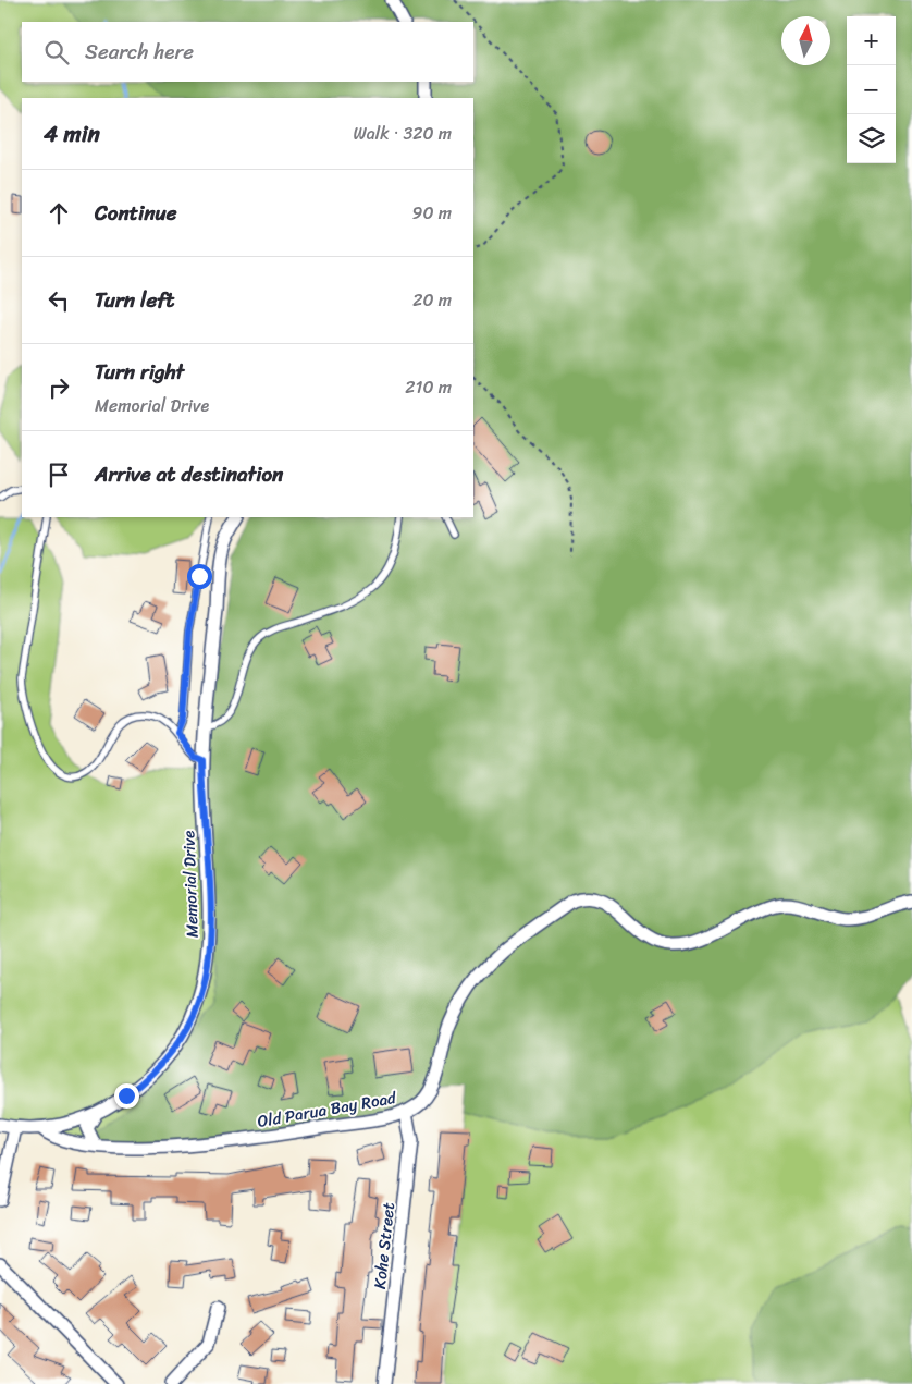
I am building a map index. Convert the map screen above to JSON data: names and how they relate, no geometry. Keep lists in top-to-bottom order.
{
  "streets": {
    "street": ["Memorial Drive", "Old Parua Bay Road", "Kohe Street"]
  },
  "crossings": [
    ["Memorial Drive", "Old Parua Bay Road"],
    ["Old Parua Bay Road", "Kohe Street"]
  ],
  "north": "top",
  "page": {
    "map_buttons": ["+", "−"],
    "search": "Search here",
    "heading": ["4 min", "Walk · 320 m"],
    "list": [
      ["Continue", "90 m"],
      ["Turn left", "20 m"],
      ["Turn right", "Memorial Drive", "210 m"],
      "Arrive at destination"
    ]
  }
}
